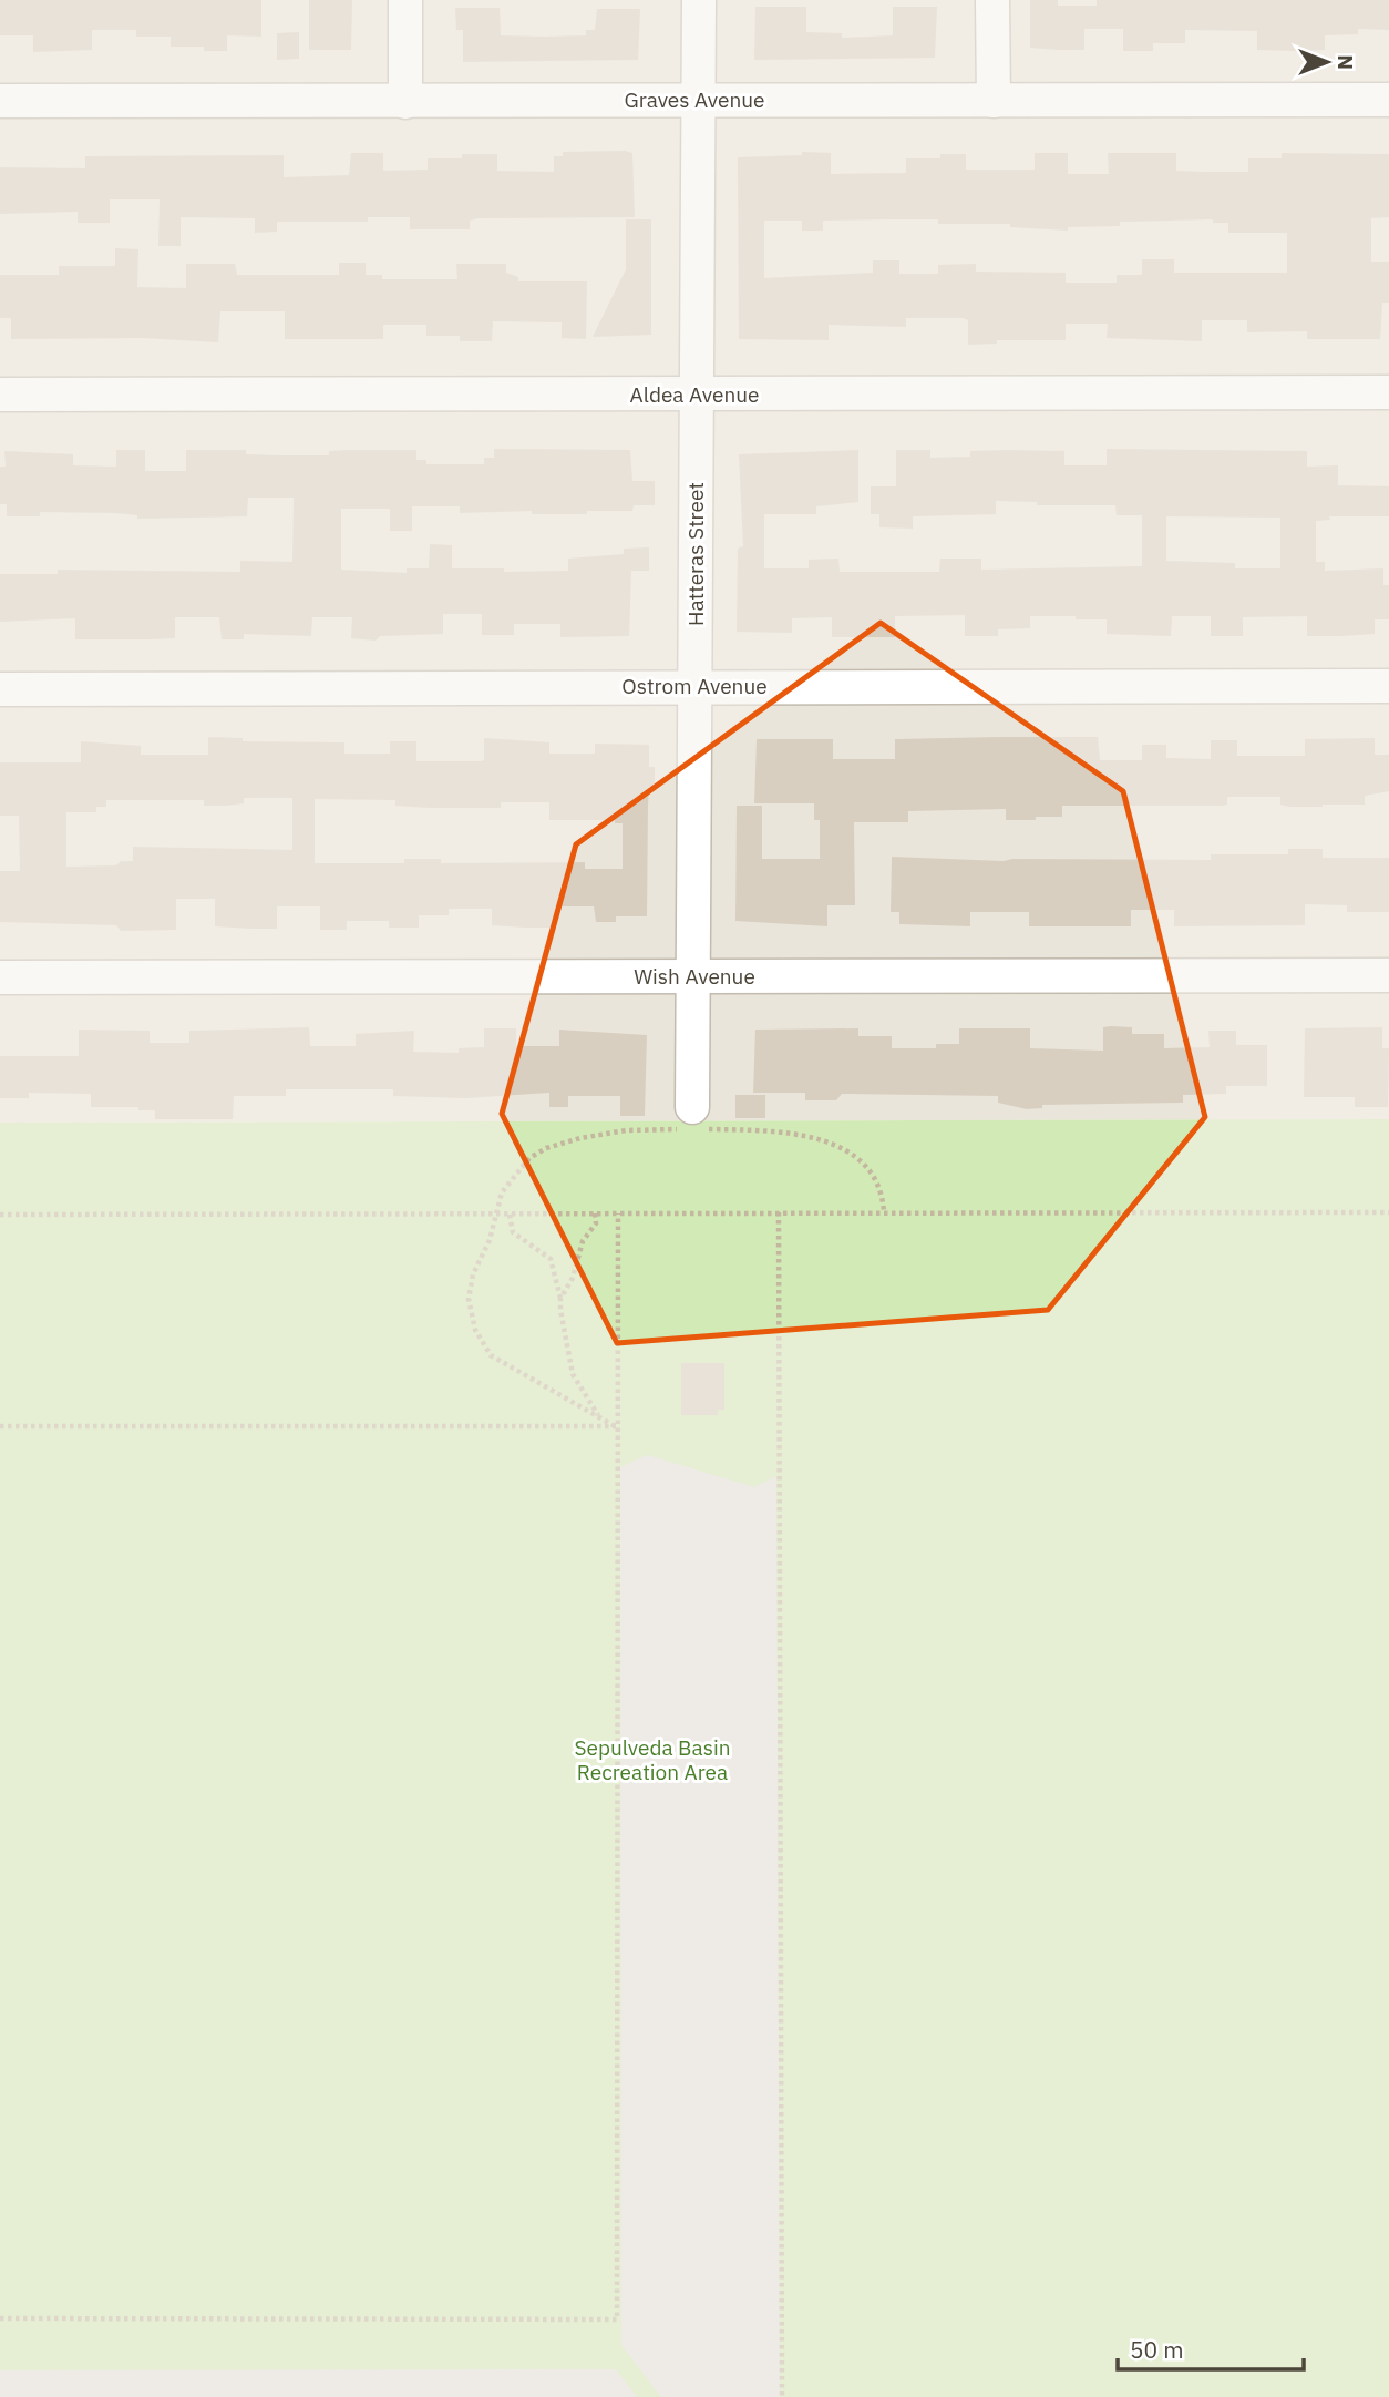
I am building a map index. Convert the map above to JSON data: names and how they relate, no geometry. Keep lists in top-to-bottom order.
{
  "streets": {
    "street": [
      "Graves Avenue",
      "Aldea Avenue",
      "Hatteras Street",
      "Ostrom Avenue",
      "Wish Avenue"
    ]
  },
  "crossings": [
    ["Graves Avenue", "Hatteras Street"],
    ["Aldea Avenue", "Hatteras Street"],
    ["Hatteras Street", "Ostrom Avenue"],
    ["Hatteras Street", "Wish Avenue"]
  ],
  "parks": ["Sepulveda Basin Recreation Area"],
  "scale_bar": "50 m",
  "north": "right"
}
